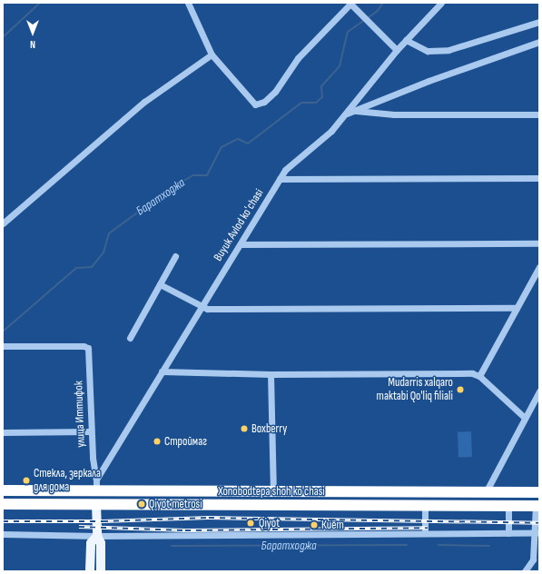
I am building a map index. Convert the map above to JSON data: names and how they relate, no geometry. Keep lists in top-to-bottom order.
{
  "streets": {
    "highway": ["Xonobodtepa shoh ko'chasi"],
    "street": ["Buyuk Avlod koʻchasi", "улица Иттифок"]
  },
  "crossings": [
    ["Buyuk Avlod koʻchasi", "улица Иттифок"],
    ["Buyuk Avlod koʻchasi", "Xonobodtepa shoh ko'chasi"],
    ["улица Иттифок", "Xonobodtepa shoh ko'chasi"]
  ],
  "water": ["Баратходжа"],
  "places": [
    "Mudarris xalqaro maktabi Qo'liq filiali",
    "Boxberry",
    "Строймаг",
    "Стекла, зеркала для дома",
    "Qiyot metrosi",
    "Qiyot",
    "Киёт"
  ],
  "north": "bottom"
}
